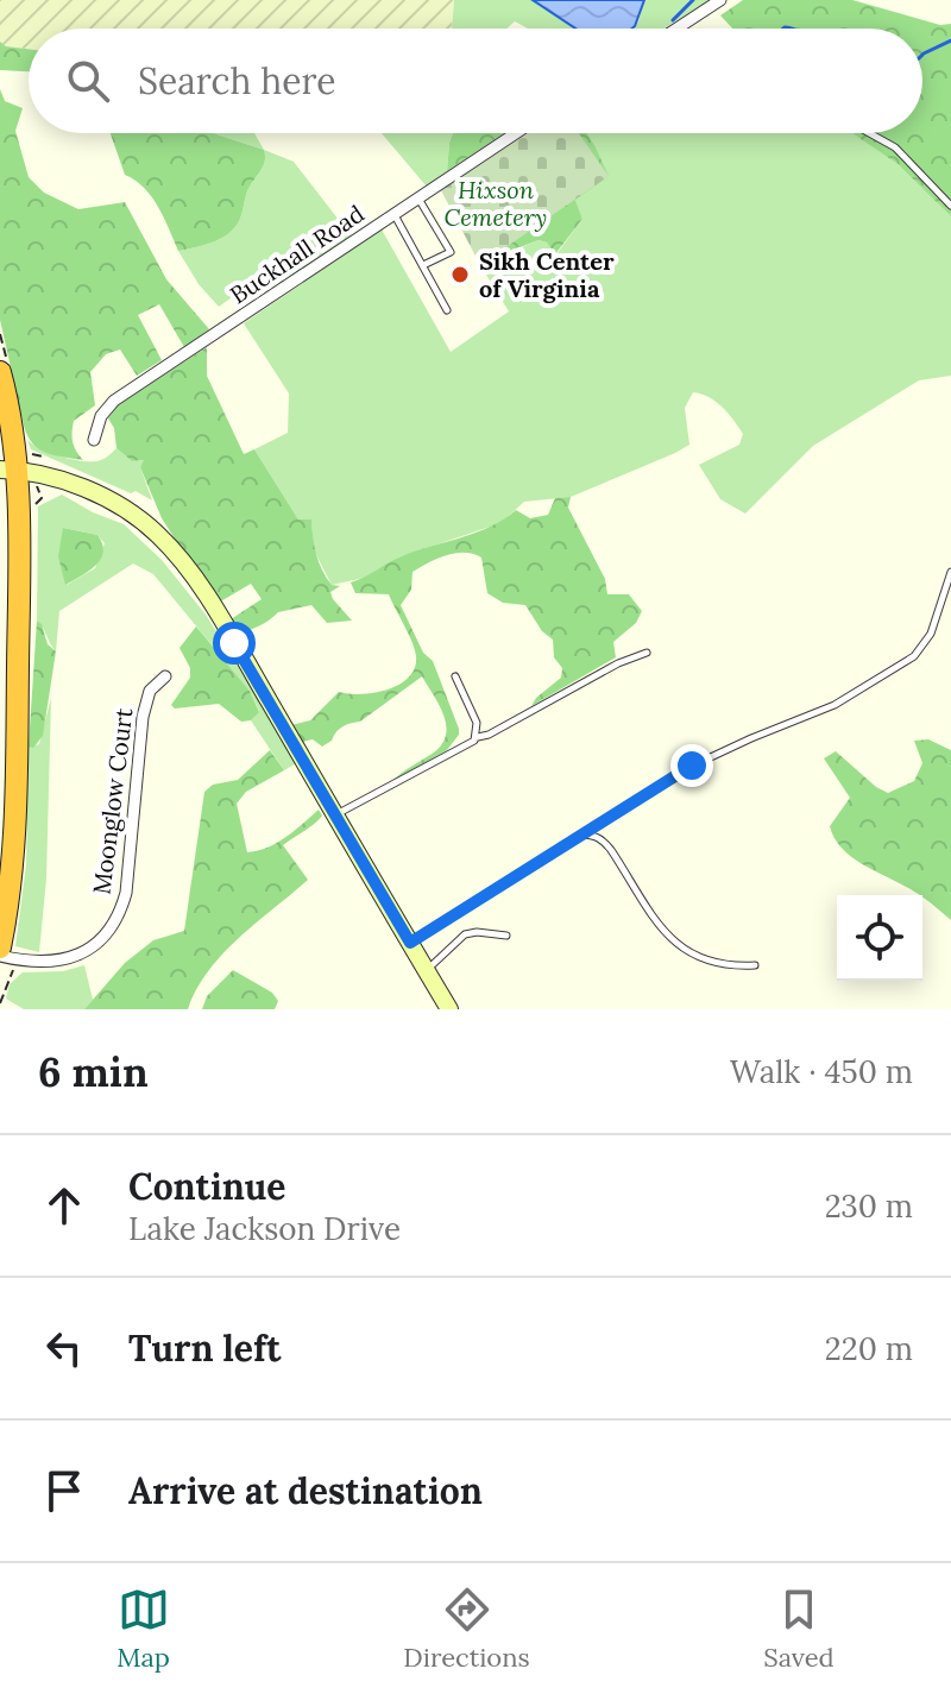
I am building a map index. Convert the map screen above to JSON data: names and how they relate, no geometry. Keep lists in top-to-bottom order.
{
  "streets": {
    "street": ["Buckhall Road", "Moonglow Court"]
  },
  "parks": ["Hixson Cemetery"],
  "places": ["Sikh Center of Virginia"],
  "page": {
    "search": "Search here",
    "heading": ["6 min", "Walk · 450 m"],
    "list": [
      ["Continue", "Lake Jackson Drive", "230 m"],
      ["Turn left", "220 m"],
      "Arrive at destination"
    ],
    "nav": ["Map", "Directions", "Saved"]
  }
}
